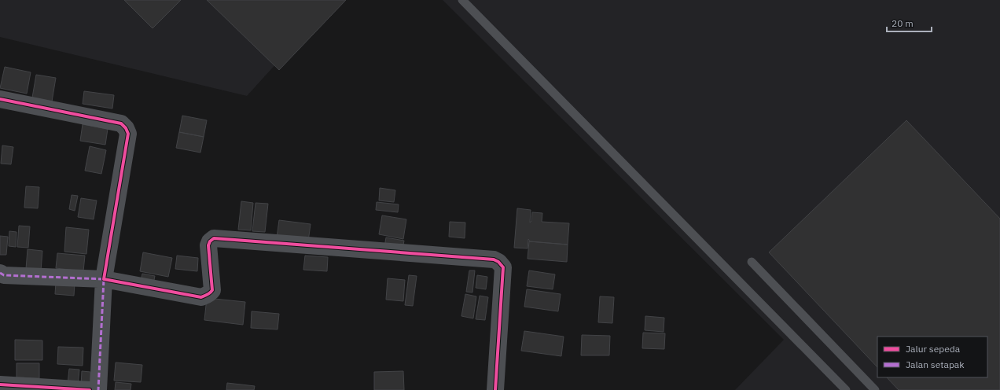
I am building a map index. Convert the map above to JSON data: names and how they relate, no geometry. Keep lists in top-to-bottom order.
{
  "legend": ["Jalur sepeda", "Jalan setapak"],
  "scale_bar": "20 m"
}
